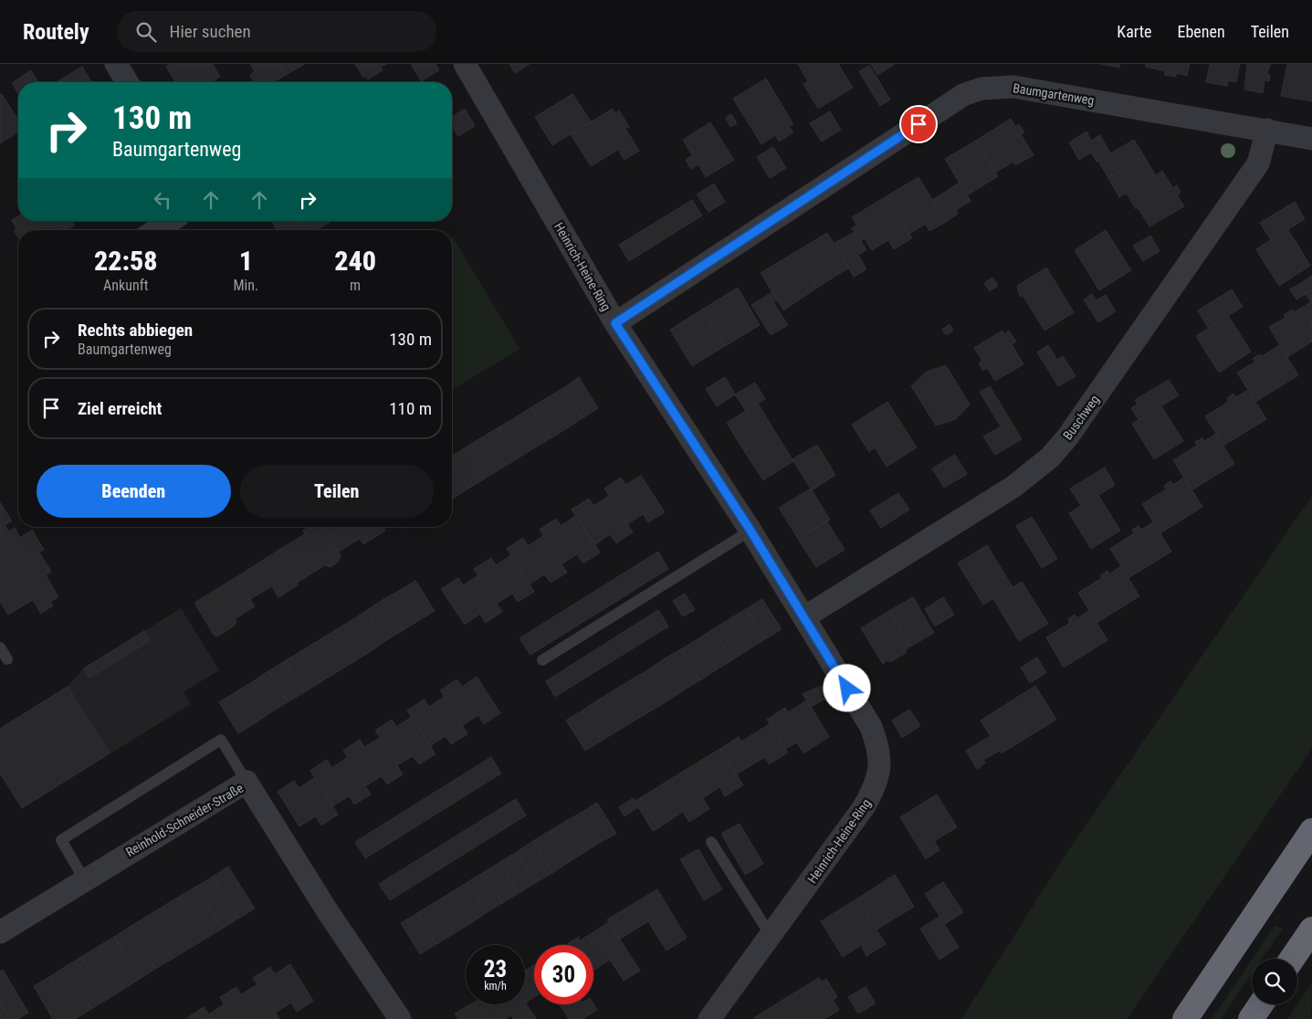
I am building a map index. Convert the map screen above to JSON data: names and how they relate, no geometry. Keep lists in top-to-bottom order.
{
  "streets": {
    "street": [
      "Baumgartenweg",
      "Heinrich-Heine-Ring",
      "Buschweg",
      "Reinhold-Schneider-Straße"
    ]
  },
  "crossings": [
    ["Baumgartenweg", "Heinrich-Heine-Ring"],
    ["Baumgartenweg", "Buschweg"],
    ["Heinrich-Heine-Ring", "Buschweg"]
  ],
  "page": {
    "header": "Routely",
    "search": "Hier suchen",
    "nav": ["Karte", "Ebenen", "Teilen"],
    "turn": ["130 m", "Baumgartenweg"],
    "eta": [
      "22:58",
      "Ankunft",
      "1",
      "Min.",
      "240",
      "m"
    ],
    "list": [
      {
        "name": "Rechts abbiegen",
        "note": "Baumgartenweg",
        "value": "130 m"
      },
      {
        "name": "Ziel erreicht",
        "value": "110 m"
      }
    ],
    "buttons": ["Beenden", "Teilen"],
    "speed": "23 km/h",
    "limit": "30"
  }
}
